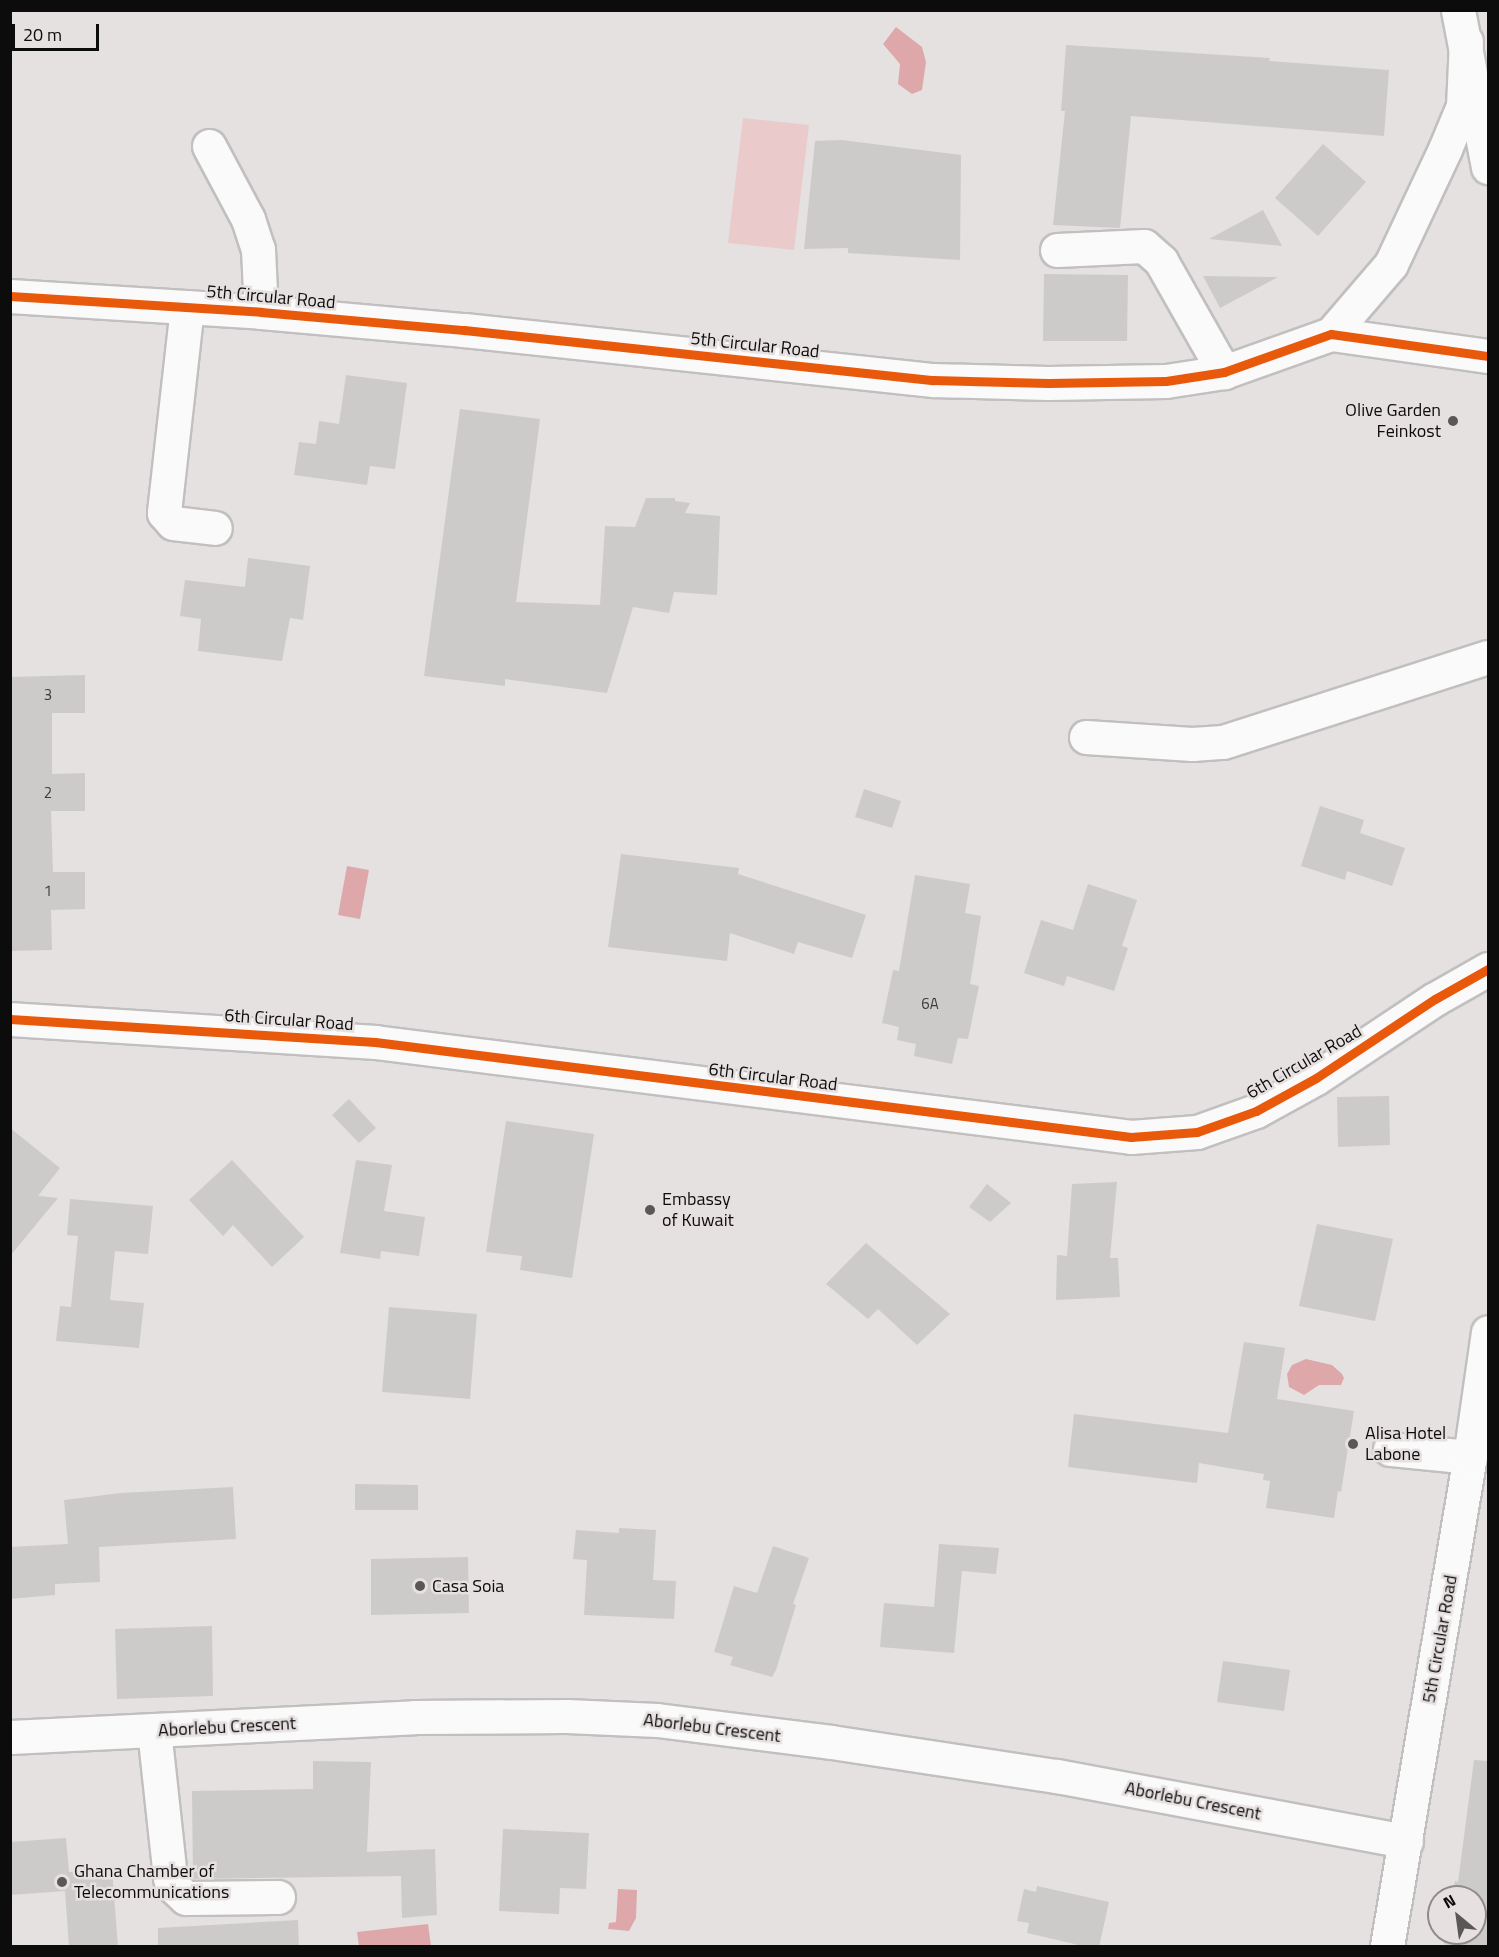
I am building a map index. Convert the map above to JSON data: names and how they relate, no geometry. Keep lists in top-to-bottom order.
{
  "streets": {
    "street": ["5th Circular Road", "6th Circular Road", "Aborlebu Crescent"]
  },
  "crossings": [
    ["5th Circular Road", "Aborlebu Crescent"]
  ],
  "places": [
    "Olive Garden Feinkost",
    "Embassy of Kuwait",
    "Alisa Hotel Labone",
    "Casa Soia",
    "Ghana Chamber of Telecommunications"
  ],
  "house_numbers": [
    "3",
    "2",
    "1",
    "6A"
  ],
  "scale_bar": "20 m",
  "north": "top left"
}
